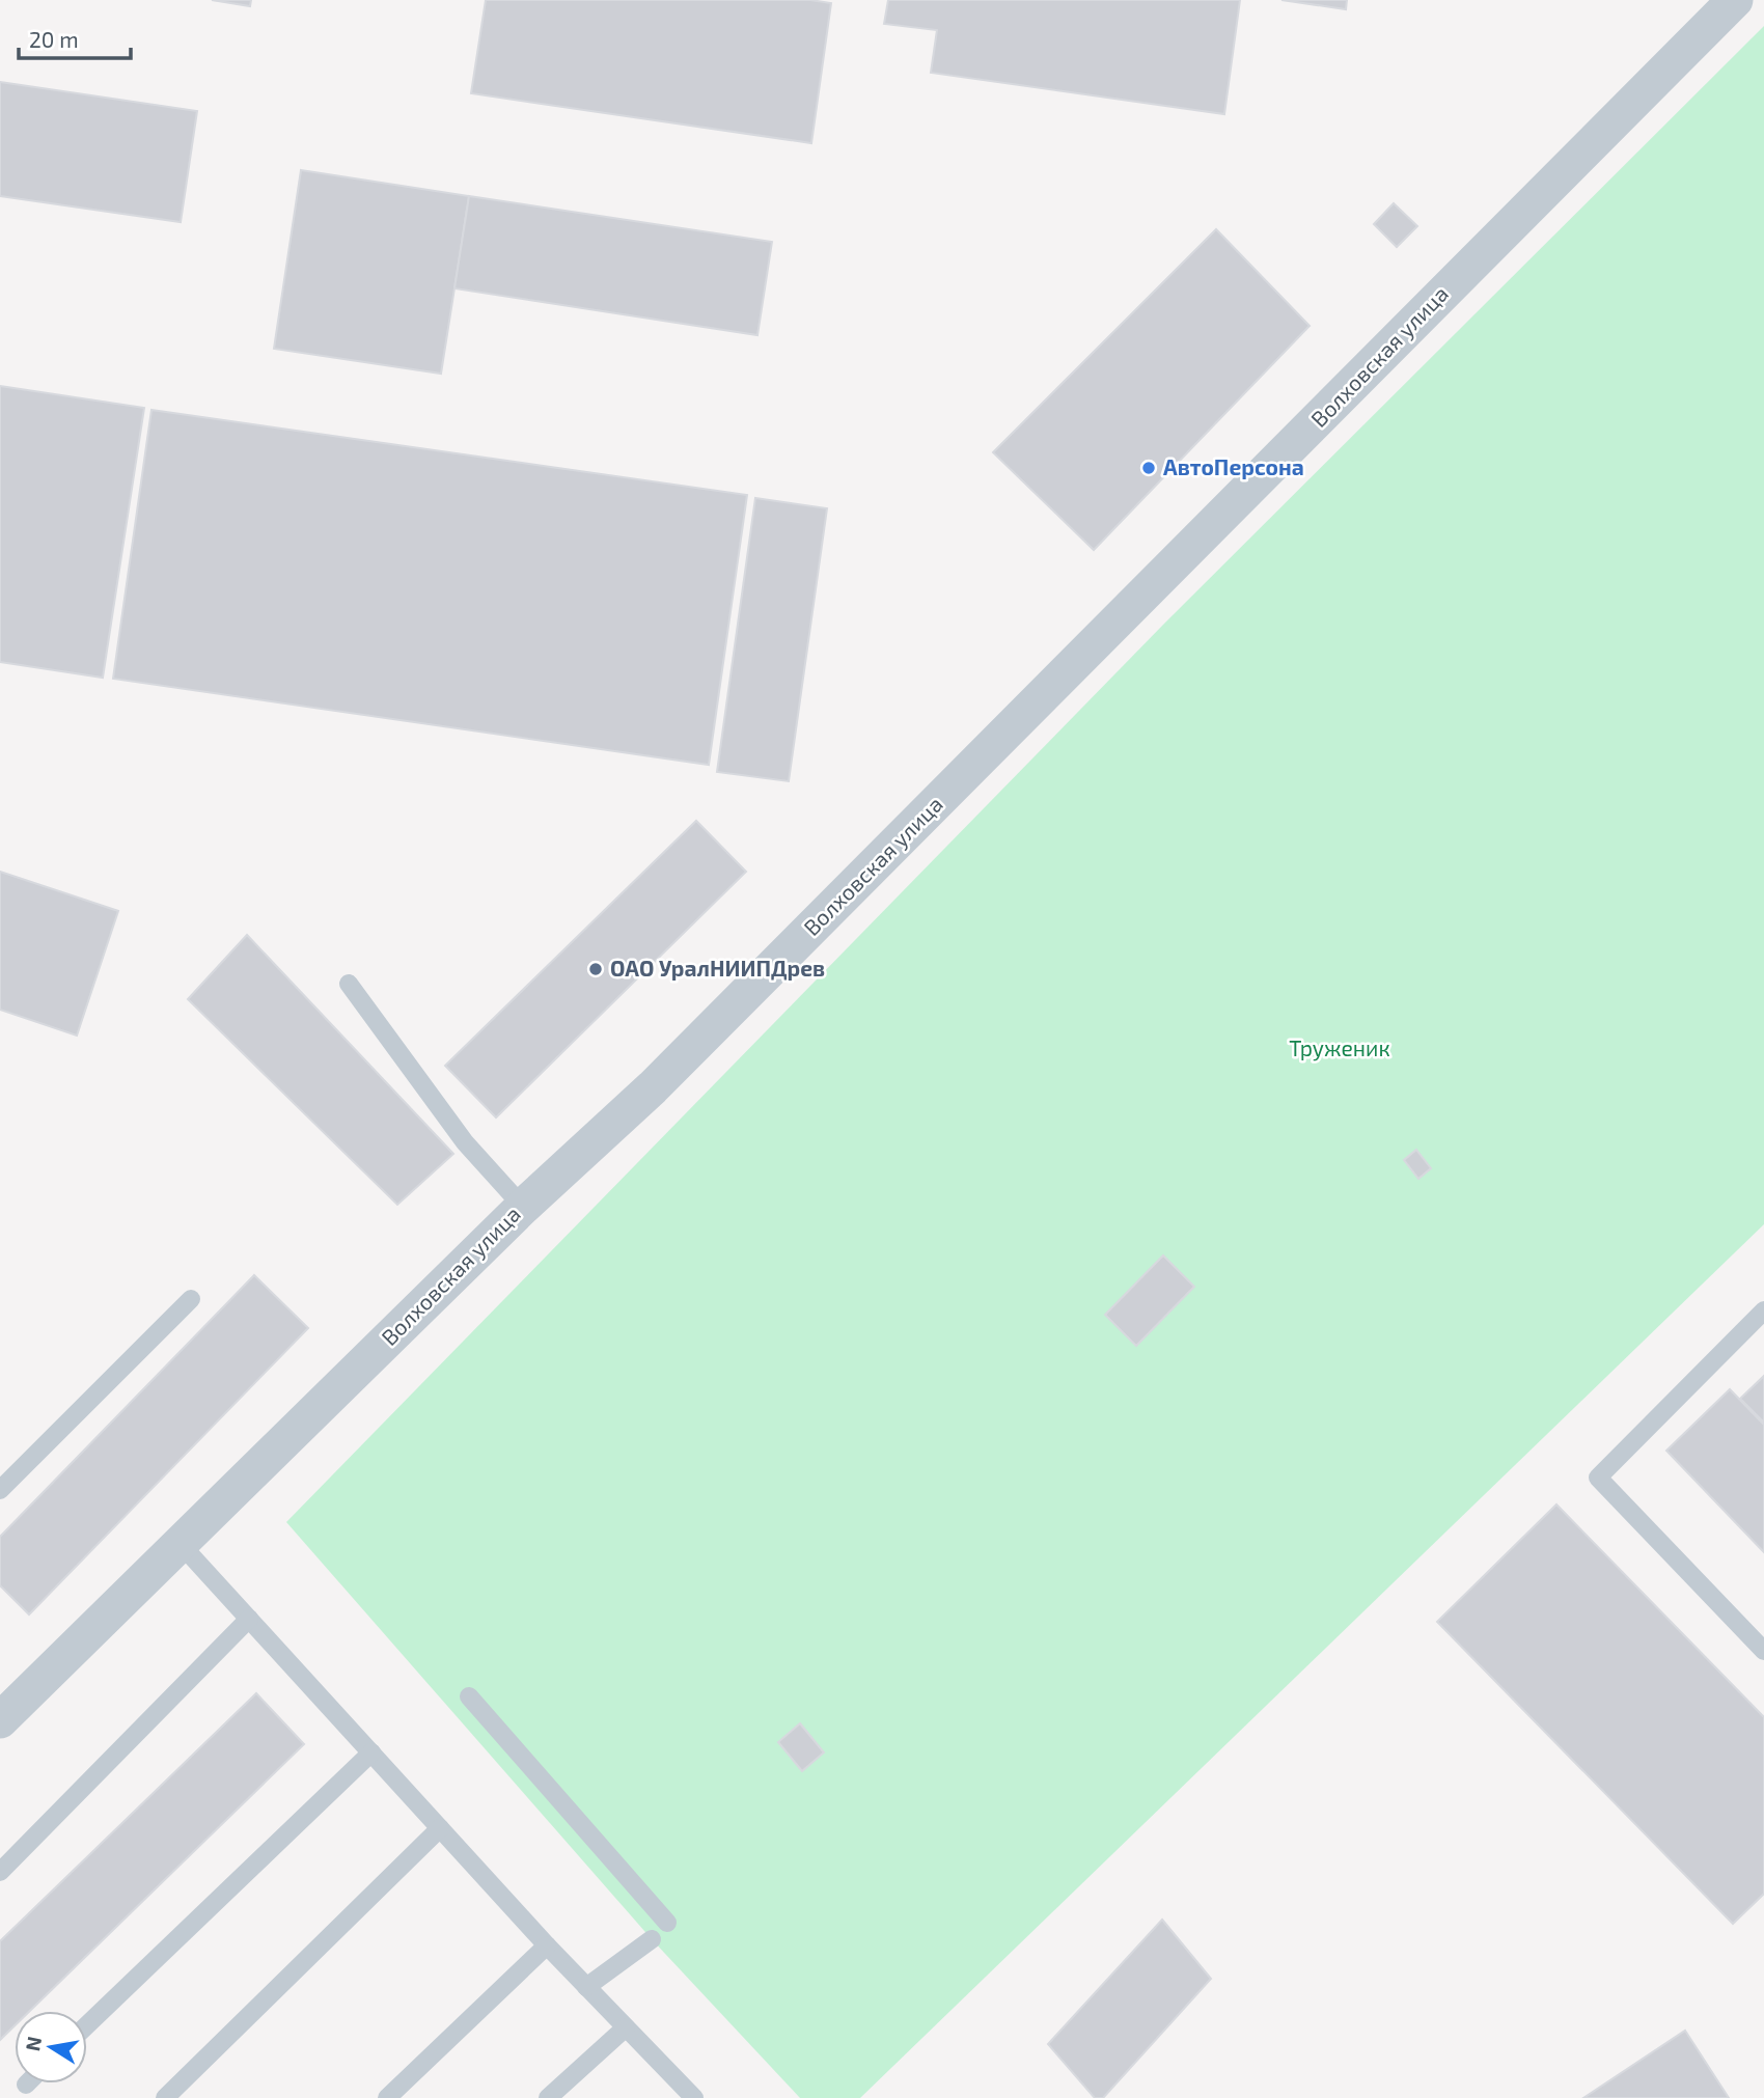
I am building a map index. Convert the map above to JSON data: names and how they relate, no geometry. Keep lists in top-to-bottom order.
{
  "streets": {
    "street": ["Волховская улица"]
  },
  "parks": ["Труженик"],
  "places": ["АвтоПерсона", "ОАО УралНИИПДрев"],
  "scale_bar": "20 m",
  "north": "left"
}
